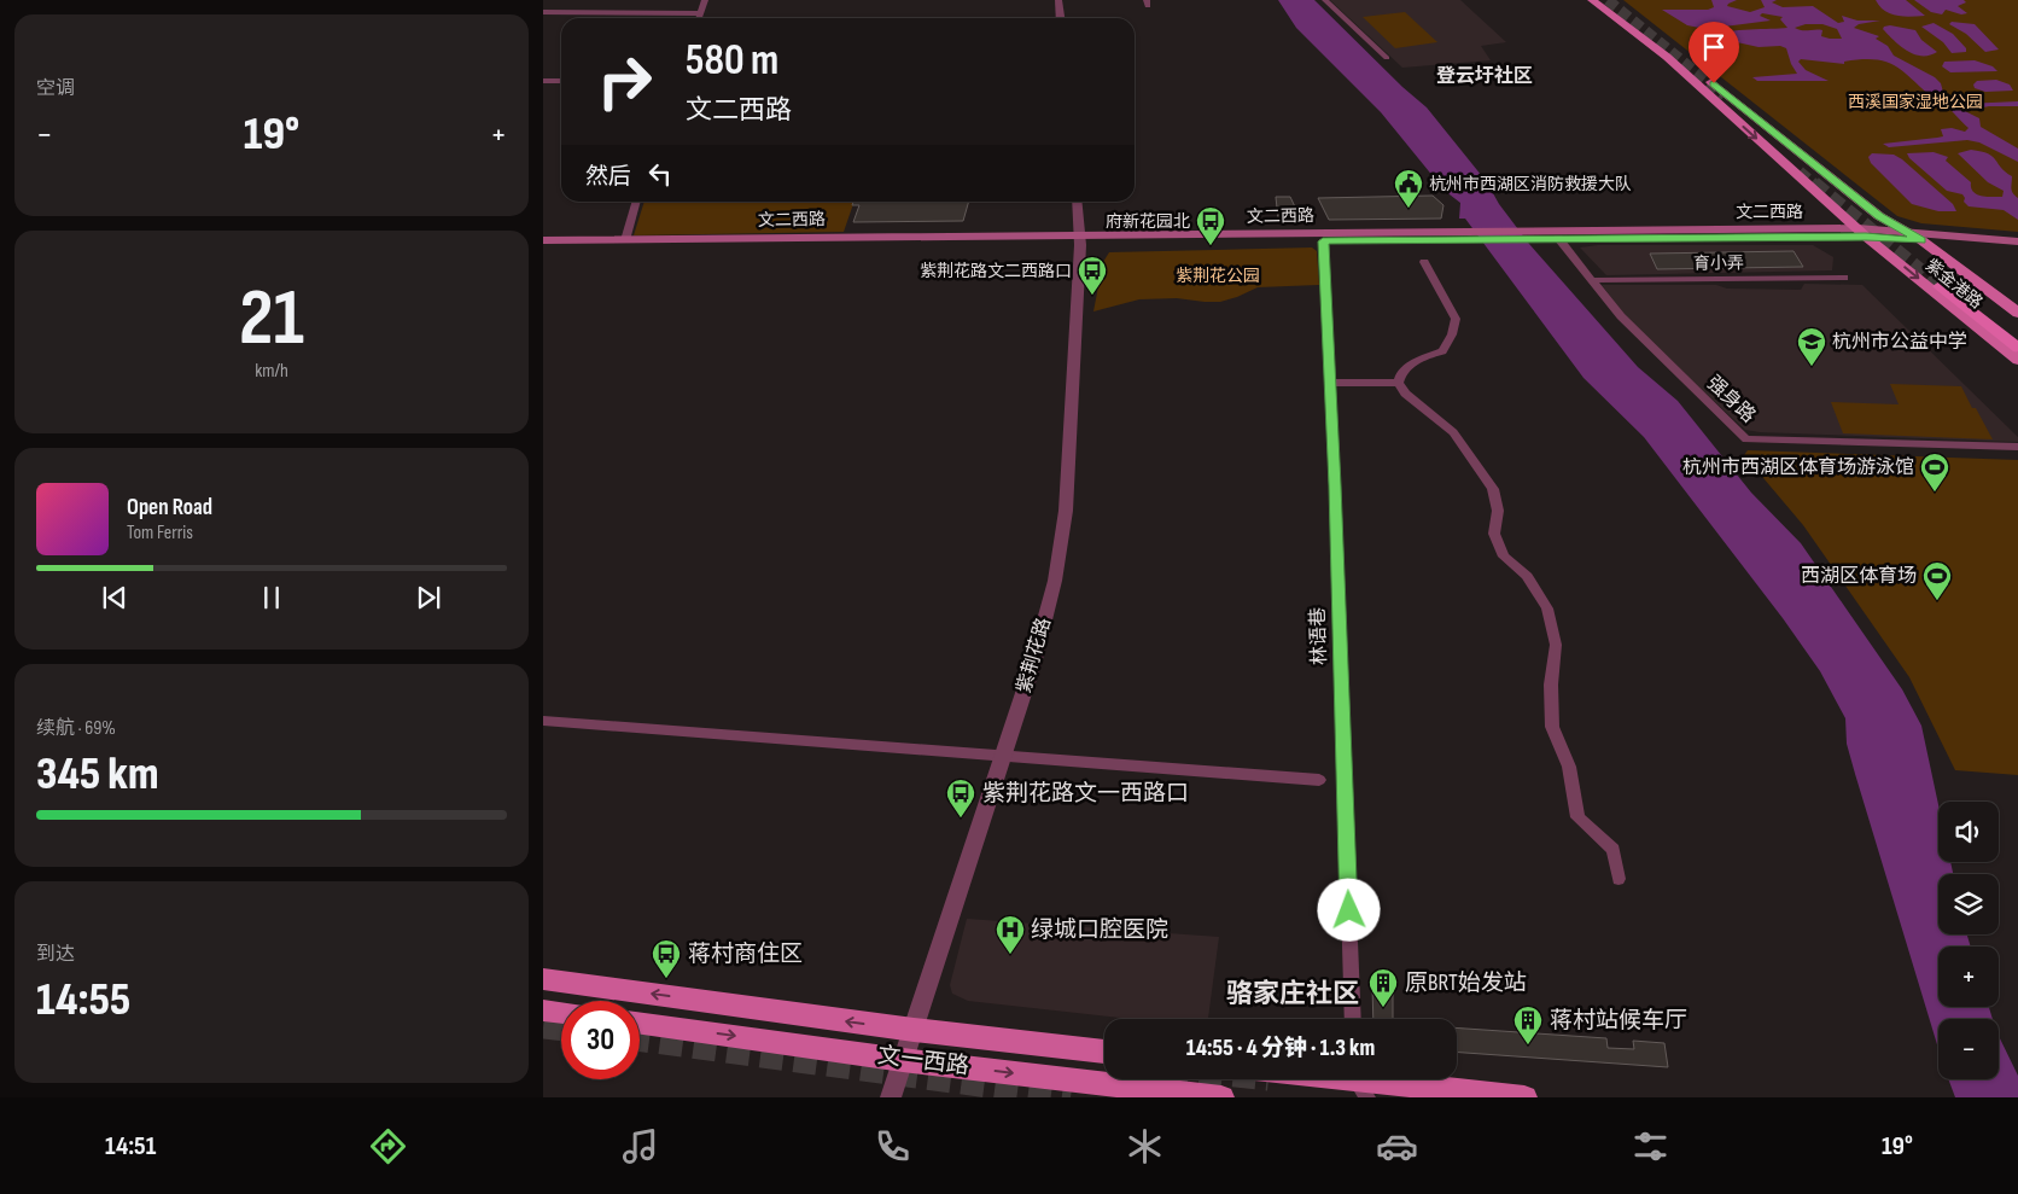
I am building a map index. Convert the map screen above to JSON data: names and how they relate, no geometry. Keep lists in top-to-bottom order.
{
  "streets": {
    "main road": ["文二西路", "紫金港路", "文一西路"],
    "street": [
      "育小弄",
      "强身路",
      "林语巷",
      "紫荆花路"
    ]
  },
  "crossings": [
    ["文二西路", "紫金港路"],
    ["文二西路", "强身路"],
    ["文二西路", "林语巷"],
    ["文二西路", "紫荆花路"],
    ["育小弄", "强身路"],
    ["紫荆花路", "文一西路"]
  ],
  "districts": ["登云圩社区", "骆家庄社区"],
  "parks": ["西溪国家湿地公园", "紫荆花公园"],
  "places": {
    "public building": ["杭州市西湖区消防救援大队"],
    "bus stop": [
      "府新花园北",
      "紫荆花路文二西路口",
      "紫荆花路文一西路口",
      "蒋村商住区"
    ],
    "school or university": ["杭州市公益中学"],
    "sports": ["杭州市西湖区体育场游泳馆", "西湖区体育场"],
    "hospital": ["绿城口腔医院"],
    "building": ["原BRT始发站", "蒋村站候车厅"]
  },
  "page": {
    "tile": [
      "空调",
      ["21", "km/h"],
      ["续航 · 69%", "345 km"],
      ["到达", "14:55"]
    ],
    "turn": ["580 m", "文二西路"],
    "heat": ["−", "19°", "+"],
    "then": "然后",
    "song": ["Open Road", "Tom Ferris"],
    "map_buttons": ["+", "−"],
    "limit": "30",
    "trip": "14:55 · 4 分钟 · 1.3 km",
    "tabs": ["14:51", "19°"]
  }
}
